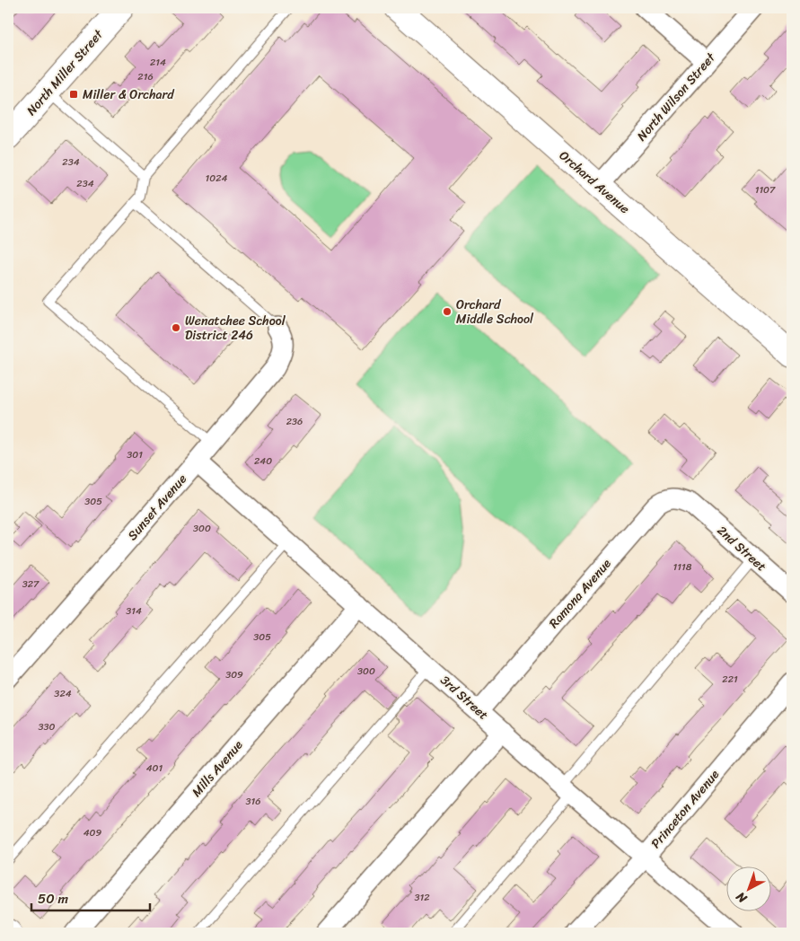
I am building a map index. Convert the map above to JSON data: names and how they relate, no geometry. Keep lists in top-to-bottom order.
{
  "streets": {
    "street": [
      "North Miller Street",
      "North Wilson Street",
      "Orchard Avenue",
      "Sunset Avenue",
      "2nd Street",
      "Ramona Avenue",
      "3rd Street",
      "Mills Avenue",
      "Princeton Avenue"
    ]
  },
  "crossings": [
    ["North Wilson Street", "Orchard Avenue"],
    ["Sunset Avenue", "3rd Street"],
    ["2nd Street", "Ramona Avenue"],
    ["Ramona Avenue", "3rd Street"],
    ["3rd Street", "Mills Avenue"],
    ["3rd Street", "Princeton Avenue"]
  ],
  "places": {
    "transit": ["Miller & Orchard"],
    "other": ["Orchard Middle School", "Wenatchee School District 246"]
  },
  "house_numbers": [
    "214",
    "216",
    "234",
    "1024",
    "234",
    "1107",
    "236",
    "301",
    "240",
    "305",
    "300",
    "1118",
    "327",
    "314",
    "305",
    "300",
    "309",
    "221",
    "324",
    "330",
    "401",
    "316",
    "409",
    "312"
  ],
  "scale_bar": "50 m",
  "north": "bottom left"
}
